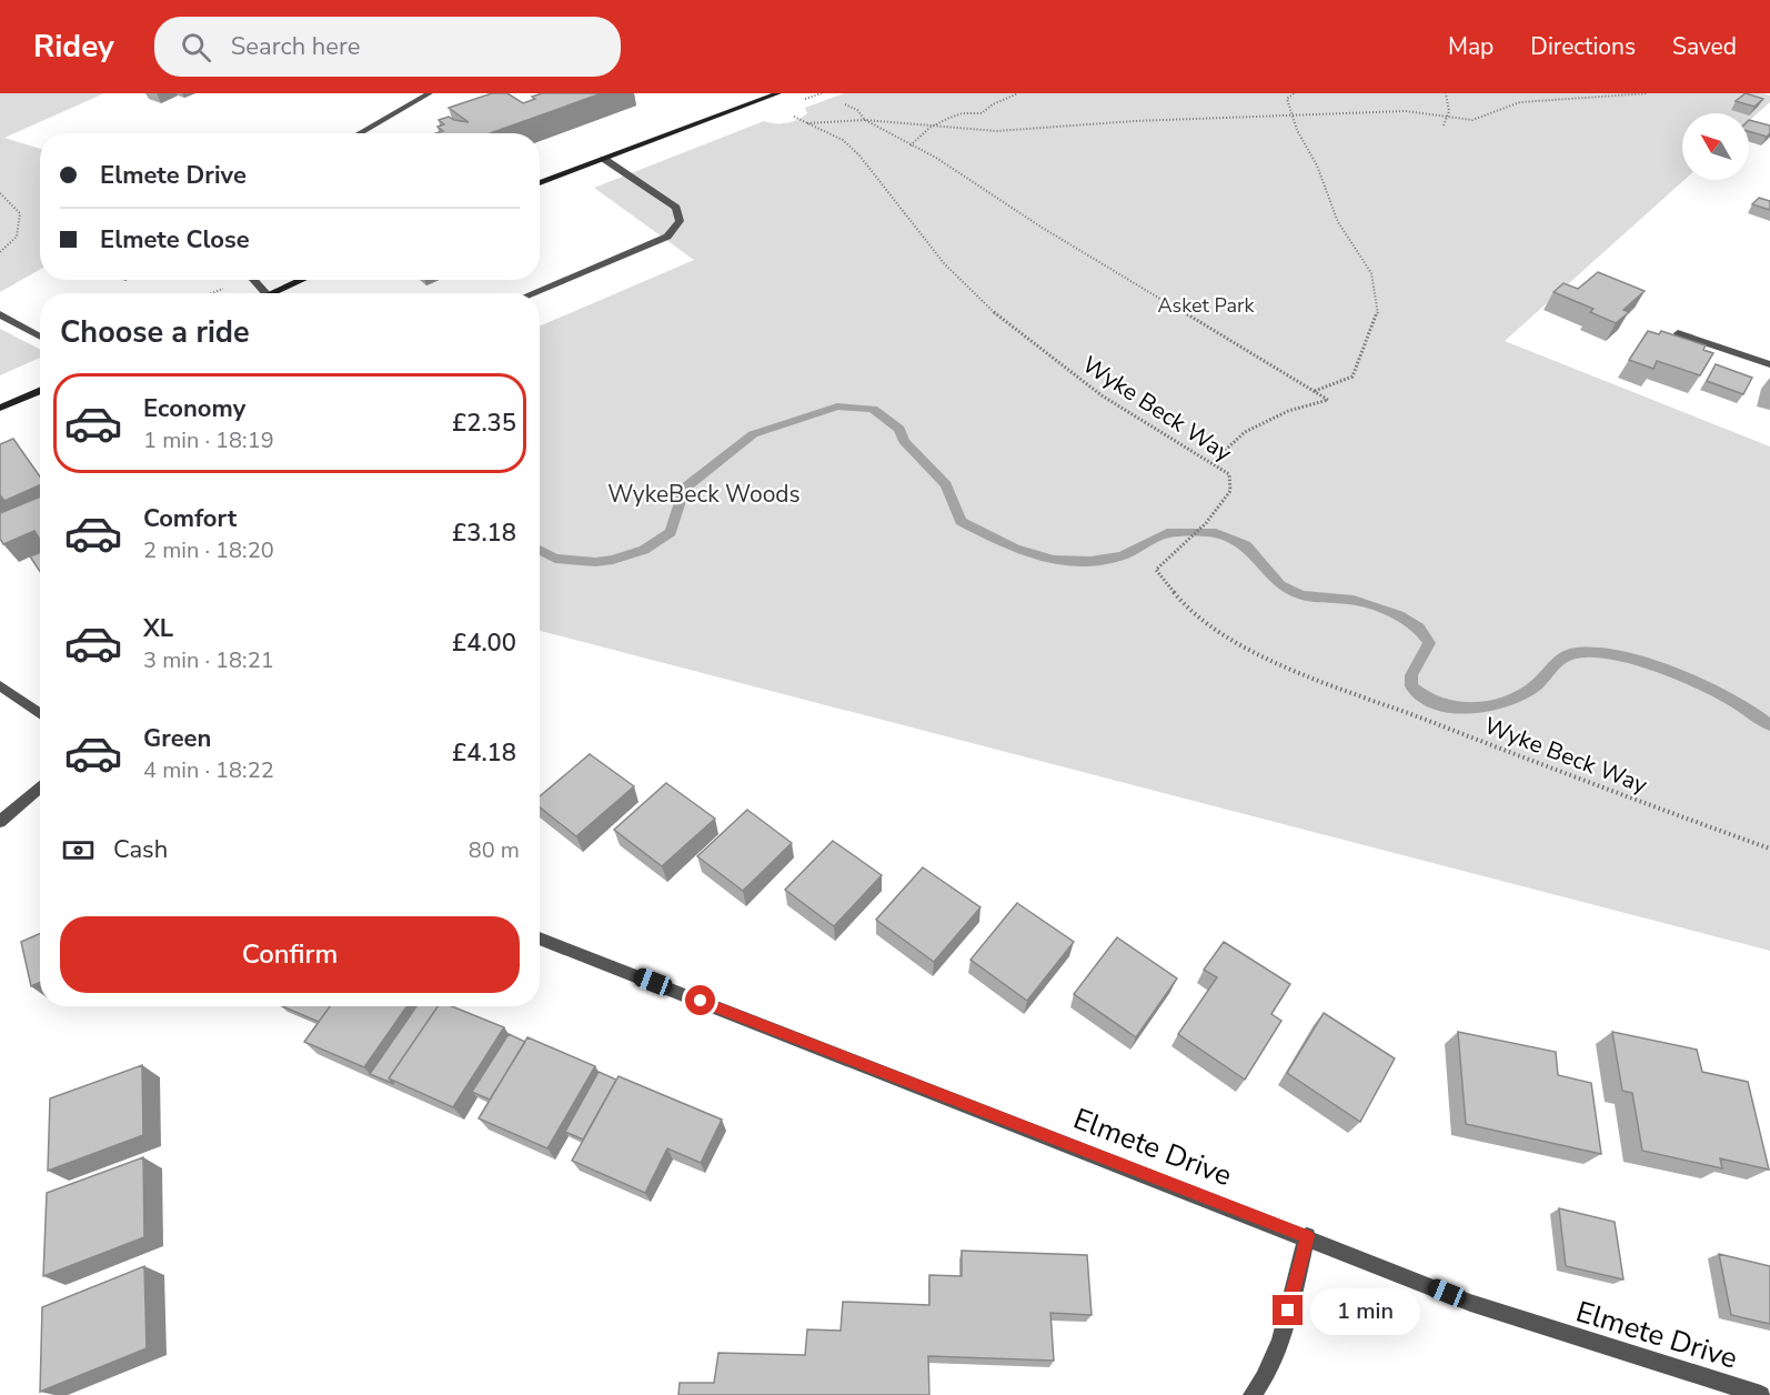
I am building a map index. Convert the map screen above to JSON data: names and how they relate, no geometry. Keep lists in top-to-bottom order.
{
  "streets": {
    "street": ["Elmete Drive"],
    "path": ["Wyke Beck Way"]
  },
  "parks": ["Asket Park", "WykeBeck Woods"],
  "north": "top left",
  "page": {
    "header": "Ridey",
    "search": "Search here",
    "nav": ["Map", "Directions", "Saved"],
    "banner": ["Elmete Drive", "Elmete Close"],
    "heading": "Choose a ride",
    "list": [
      {
        "name": "Economy",
        "note": "1 min · 18:19",
        "value": "£2.35"
      },
      {
        "name": "Comfort",
        "note": "2 min · 18:20",
        "value": "£3.18"
      },
      {
        "name": "XL",
        "note": "3 min · 18:21",
        "value": "£4.00"
      },
      {
        "name": "Green",
        "note": "4 min · 18:22",
        "value": "£4.18"
      }
    ],
    "pay": ["Cash", "80 m"],
    "buttons": "Confirm",
    "bubble": "1 min"
  }
}
